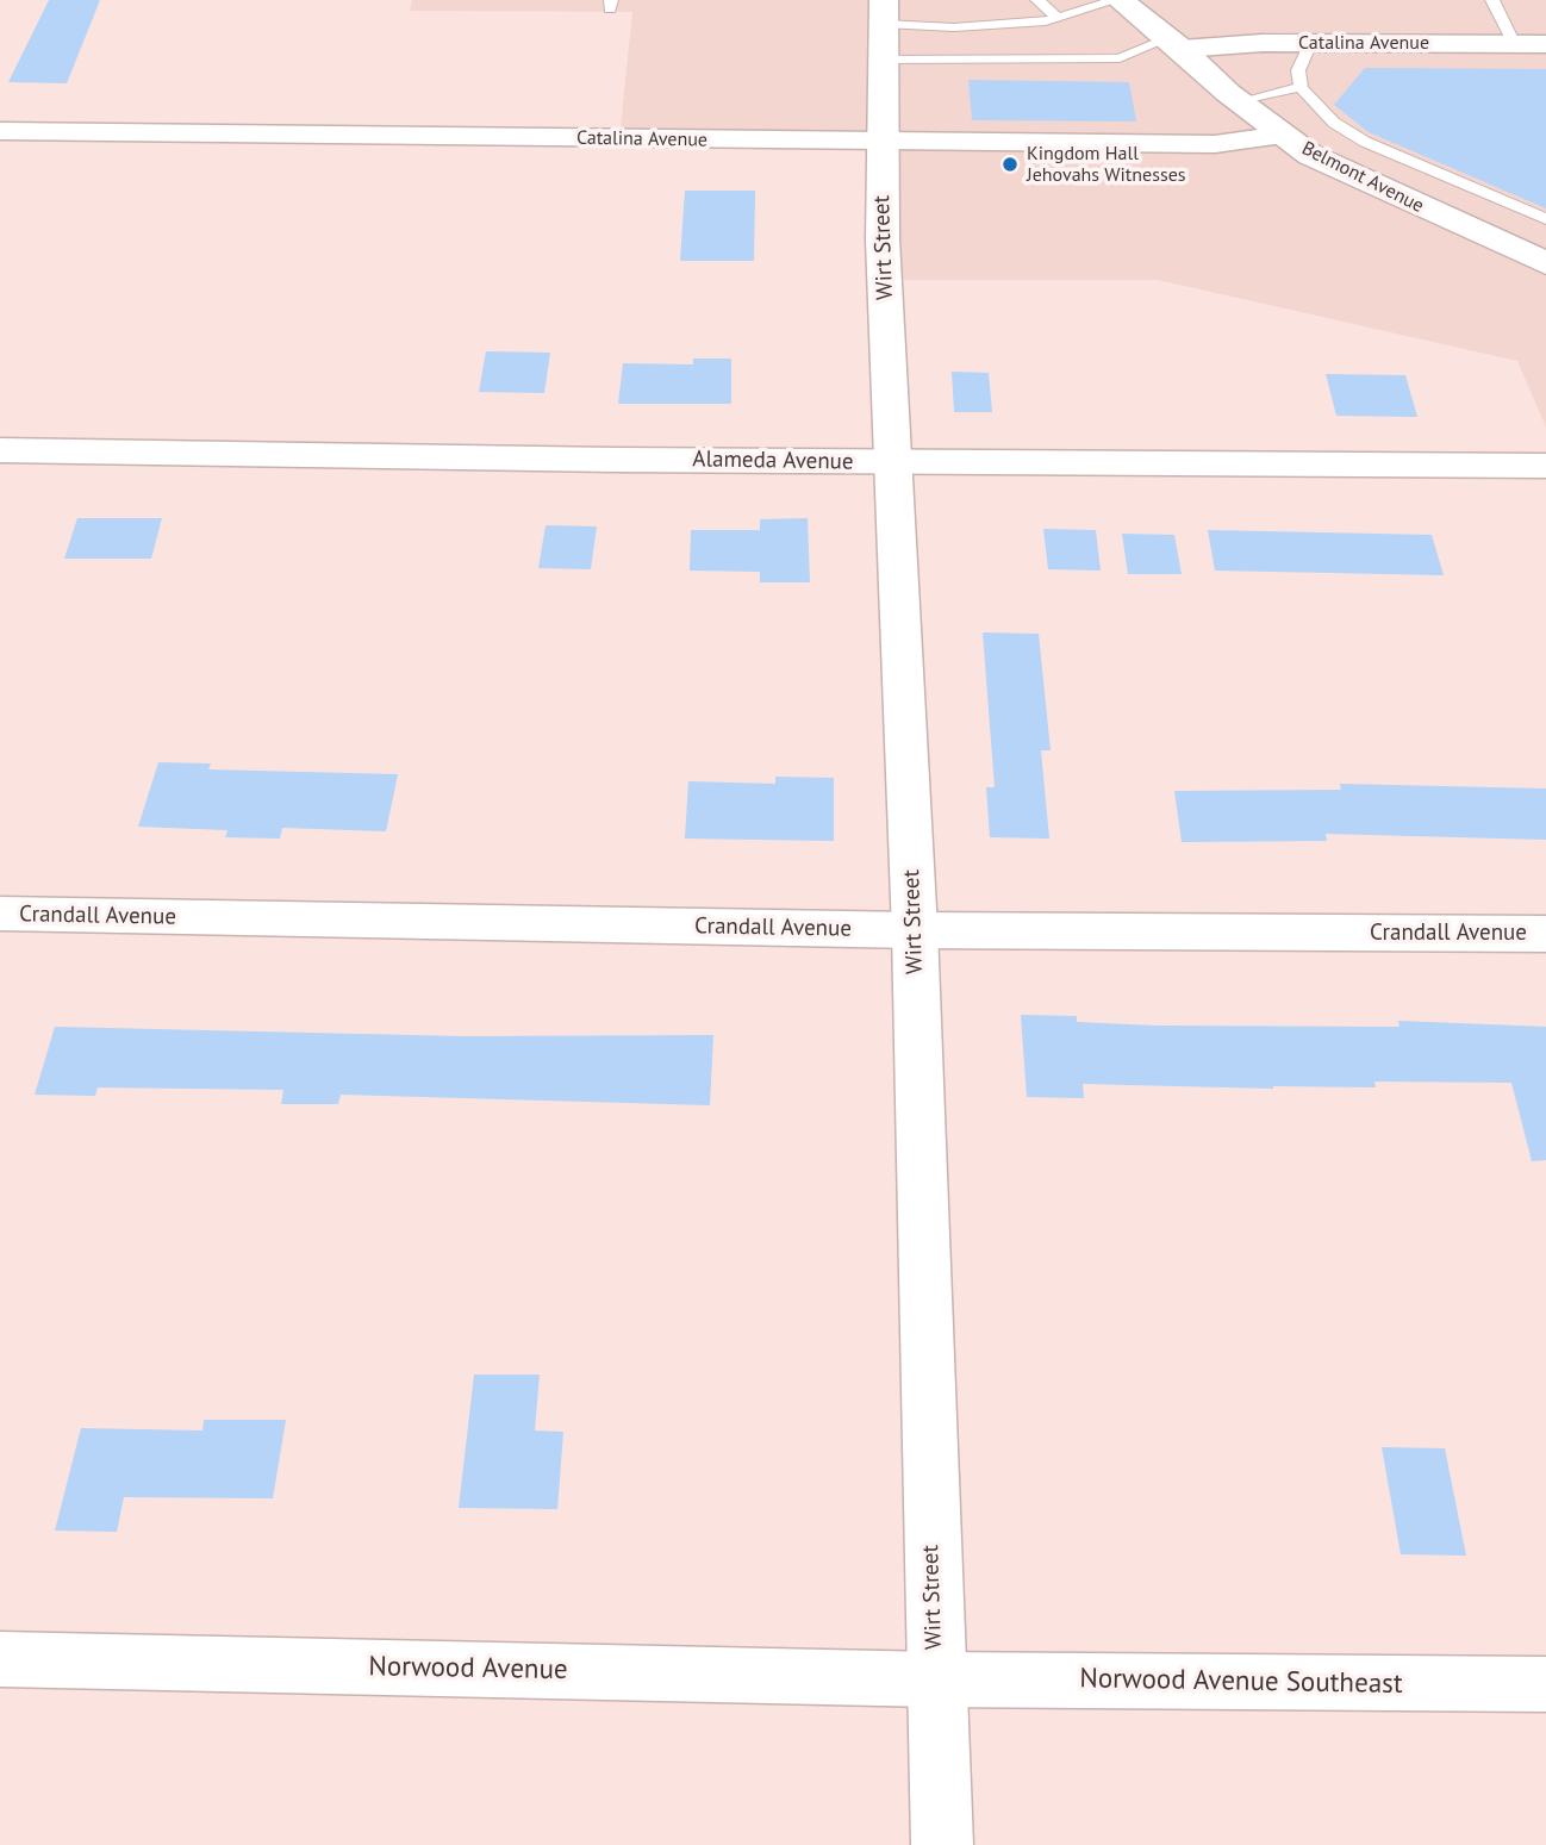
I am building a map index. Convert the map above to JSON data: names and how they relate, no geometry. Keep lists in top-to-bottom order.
{
  "streets": {
    "main road": ["Belmont Avenue", "Wirt Street"],
    "street": [
      "Catalina Avenue",
      "Alameda Avenue",
      "Crandall Avenue",
      "Norwood Avenue",
      "Norwood Avenue Southeast"
    ]
  },
  "crossings": [
    ["Catalina Avenue", "Belmont Avenue"],
    ["Catalina Avenue", "Wirt Street"],
    ["Wirt Street", "Alameda Avenue"],
    ["Wirt Street", "Crandall Avenue"],
    ["Wirt Street", "Norwood Avenue"],
    ["Wirt Street", "Norwood Avenue Southeast"],
    ["Norwood Avenue", "Norwood Avenue Southeast"]
  ],
  "places": ["Kingdom Hall Jehovahs Witnesses"]
}
